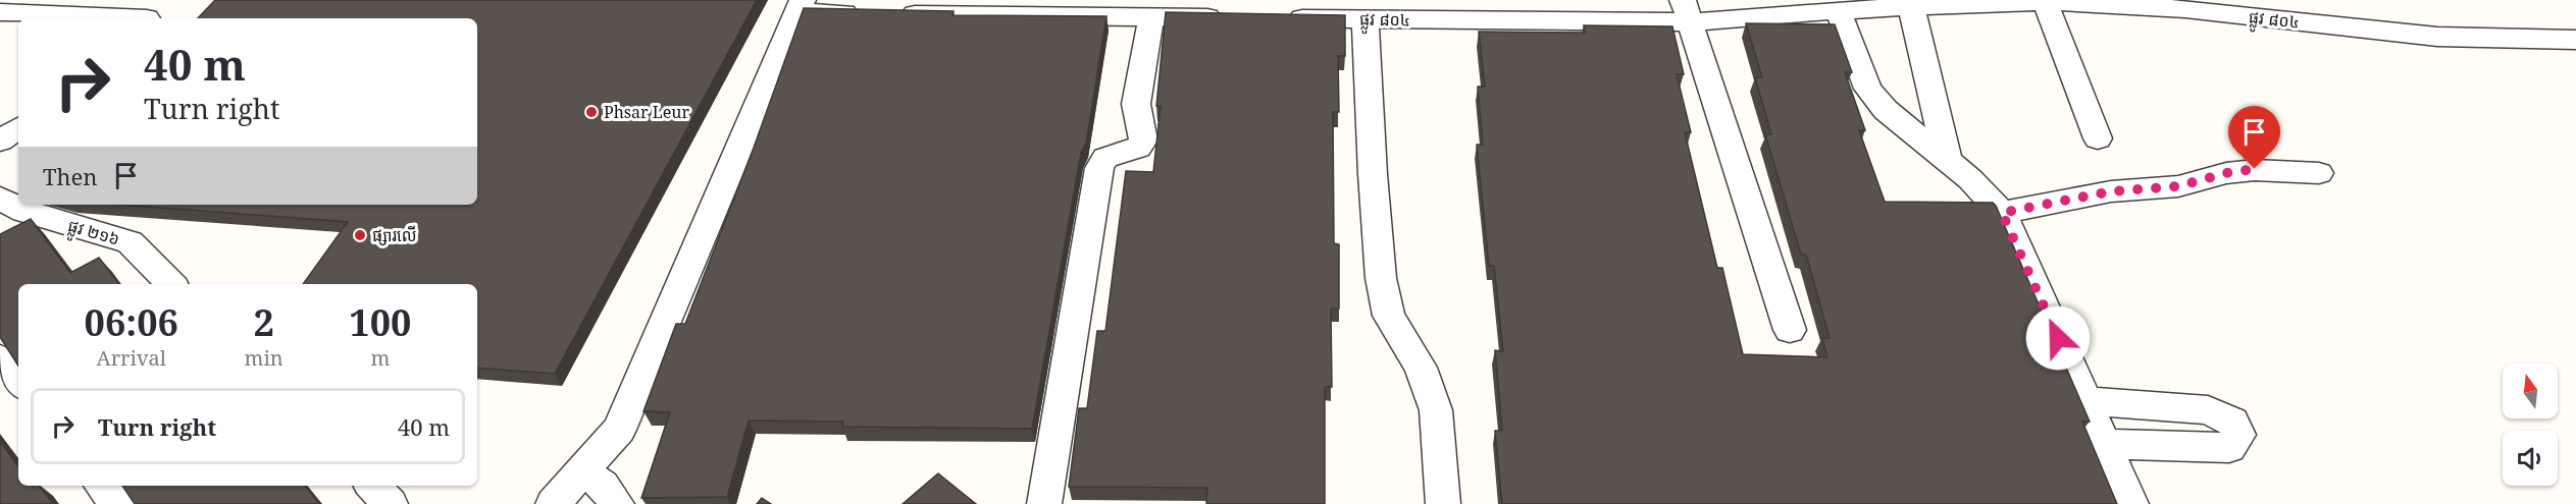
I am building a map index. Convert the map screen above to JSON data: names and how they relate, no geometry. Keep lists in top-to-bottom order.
{
  "streets": {
    "street": ["ផ្លូវ ៨០៤", "ផ្លូវ ២១៦"]
  },
  "places": ["Phsar Leur", "ផ្សារលើ"],
  "north": "top",
  "page": {
    "turn": ["40 m", "Turn right"],
    "then": "Then",
    "eta": [
      "06:06",
      "Arrival",
      "2",
      "min",
      "100",
      "m"
    ],
    "list": [
      {
        "name": "Turn right",
        "value": "40 m"
      }
    ]
  }
}
